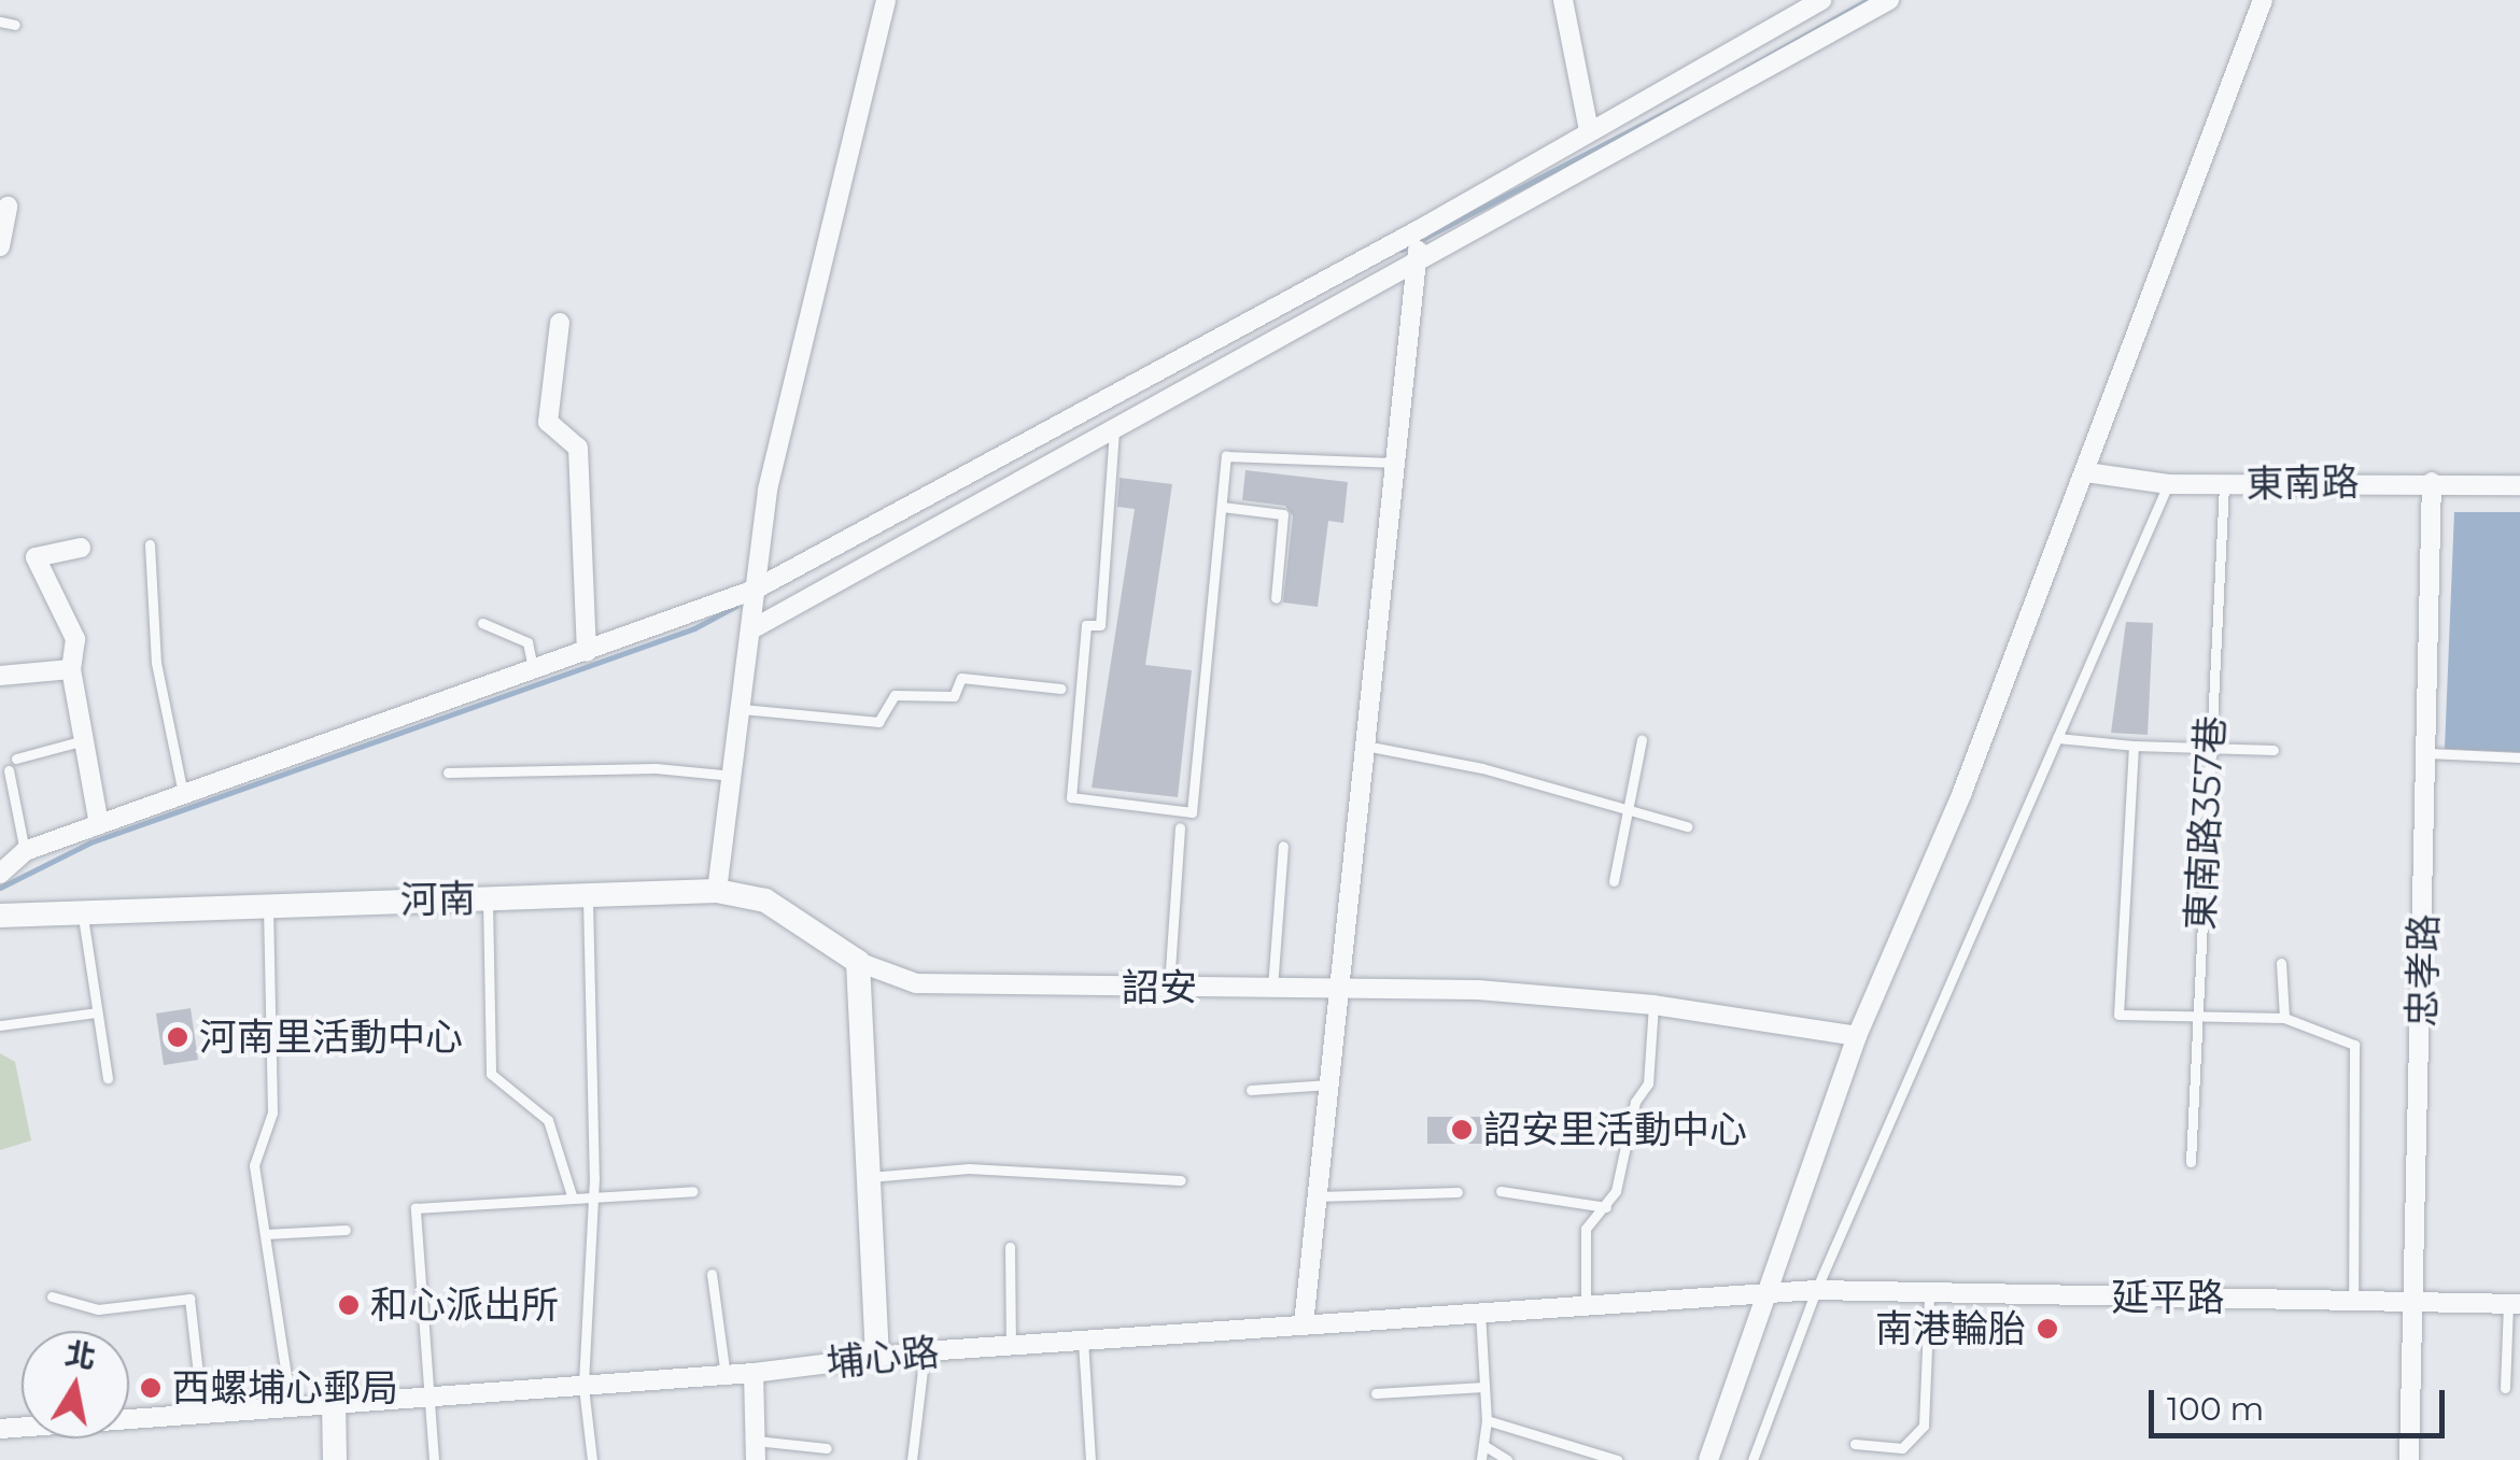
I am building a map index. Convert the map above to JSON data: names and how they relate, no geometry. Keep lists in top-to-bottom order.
{
  "streets": {
    "street": [
      "東南路",
      "河南",
      "忠孝路",
      "詔安",
      "延平路",
      "埔心路"
    ],
    "lane": ["東南路357巷"]
  },
  "crossings": [
    ["東南路", "東南路357巷"],
    ["東南路", "忠孝路"],
    ["河南", "詔安"],
    ["忠孝路", "延平路"],
    ["延平路", "埔心路"]
  ],
  "places": [
    "河南里活動中心",
    "詔安里活動中心",
    "和心派出所",
    "南港輪胎",
    "西螺埔心郵局"
  ],
  "scale_bar": "100 m",
  "north": "top"
}
